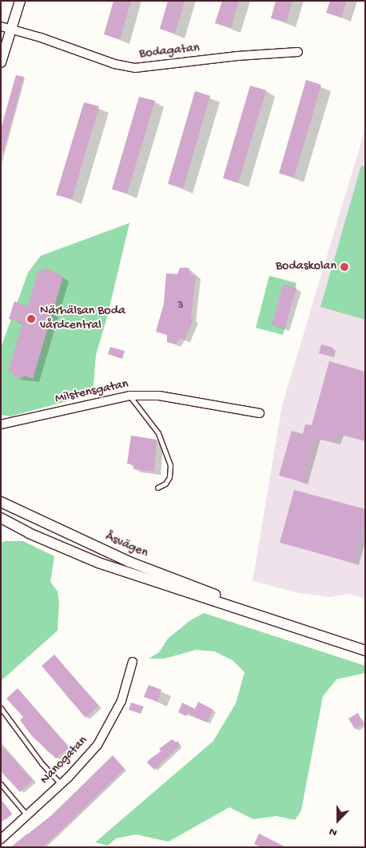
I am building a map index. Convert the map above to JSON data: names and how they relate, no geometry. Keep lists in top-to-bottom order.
{
  "streets": {
    "street": [
      "Bodagatan",
      "Milstensgatan",
      "Åsvägen",
      "Nanogatan"
    ]
  },
  "places": ["Bodaskolan", "Närhälsan Boda vårdcentral"],
  "house_numbers": ["3"],
  "north": "bottom"
}
